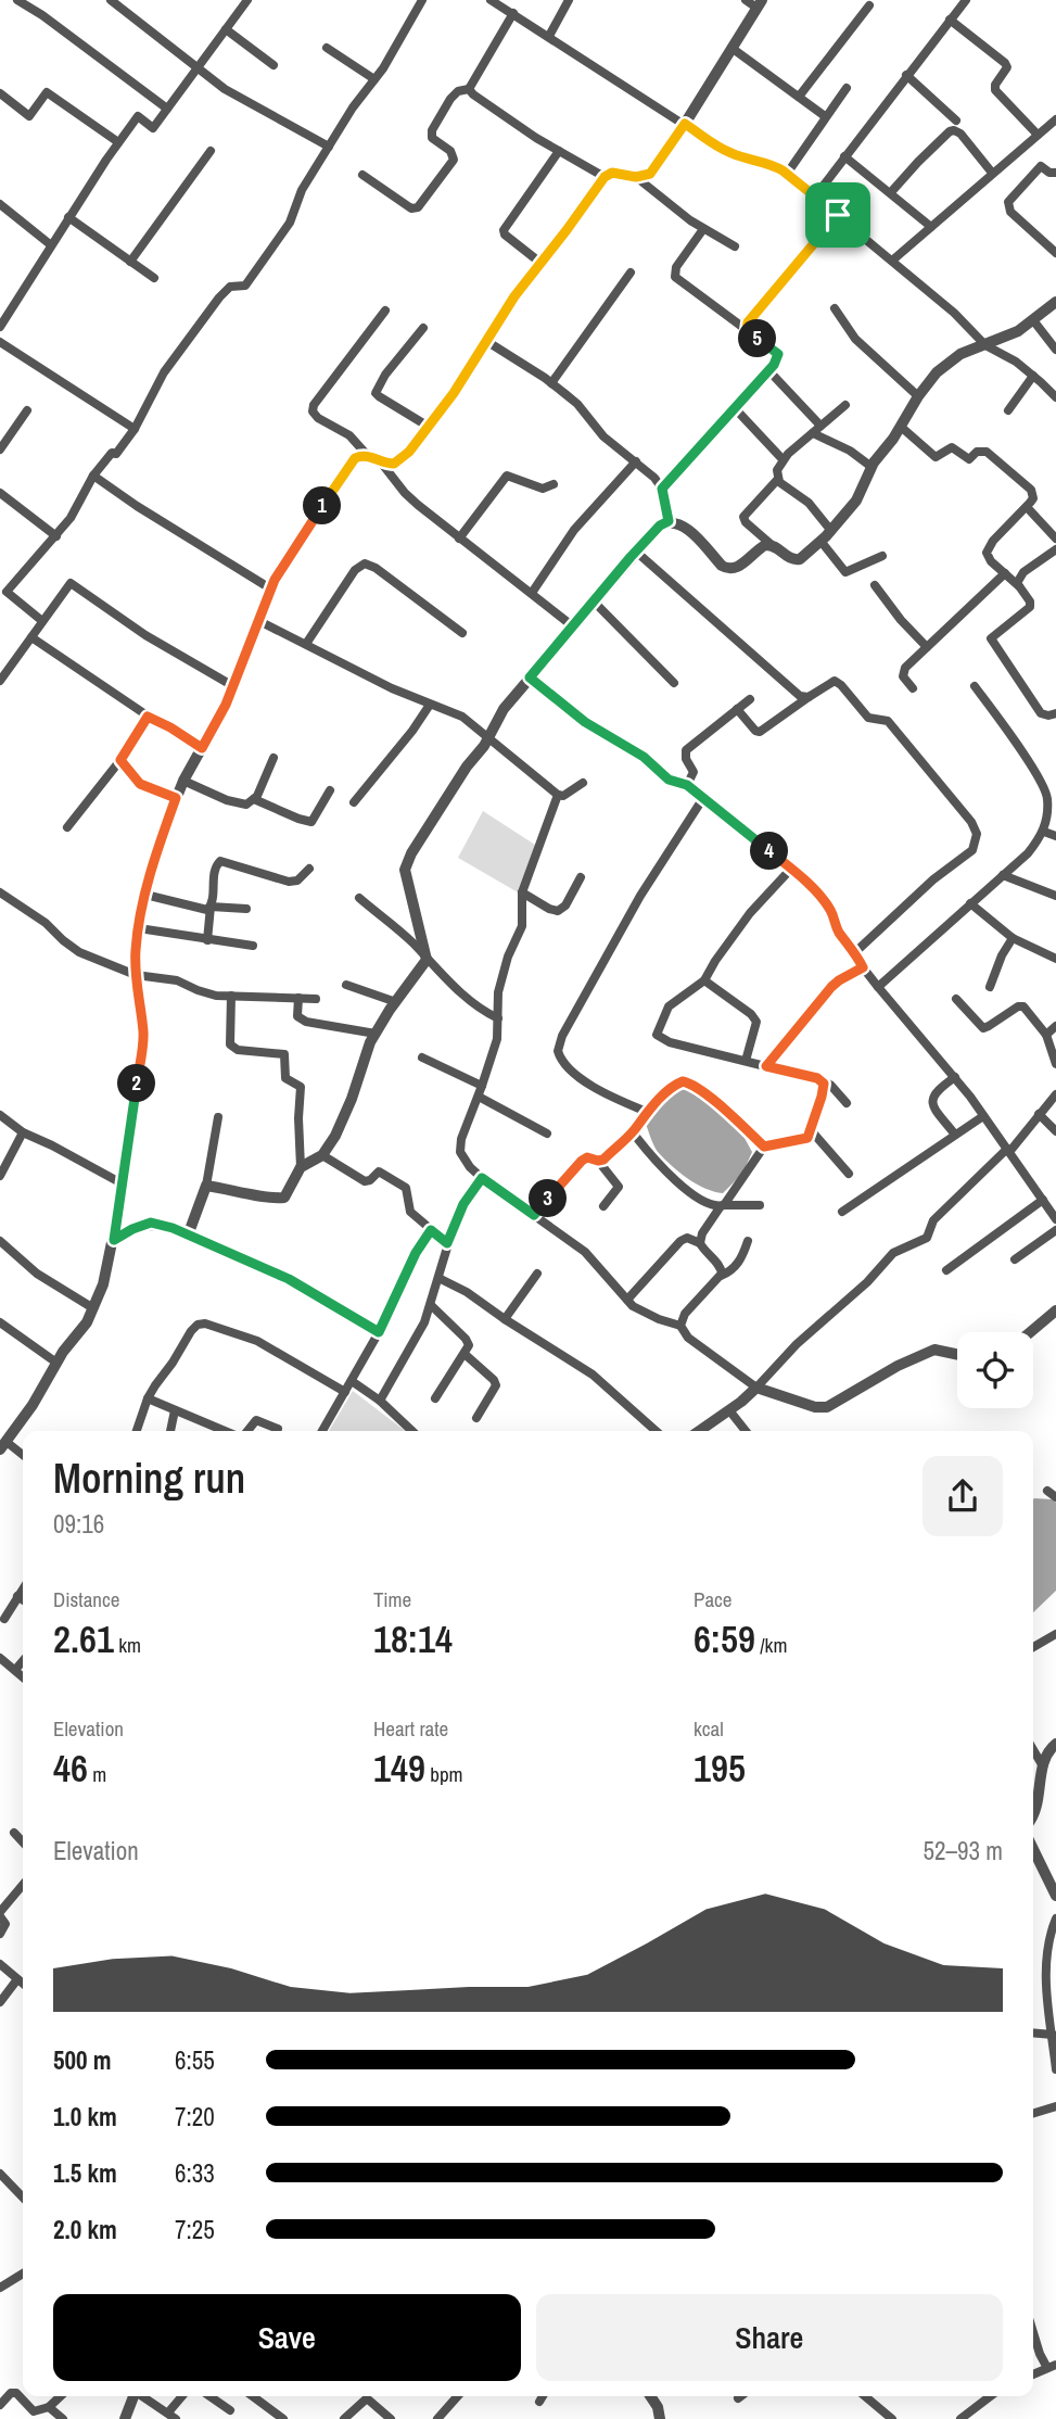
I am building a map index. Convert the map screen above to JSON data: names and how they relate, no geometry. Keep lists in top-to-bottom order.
{
  "page": {
    "pins": [
      "5",
      "1",
      "4",
      "2",
      "3"
    ],
    "heading": ["Morning run", "09:16"],
    "stats": [
      ["Distance", "2.61 km"],
      ["Time", "18:14"],
      ["Pace", "6:59 /km"],
      ["Elevation", "46 m"],
      ["Heart rate", "149 bpm"],
      ["kcal", "195"]
    ],
    "chart": ["Elevation", "52–93 m"],
    "list": [
      {
        "name": "500 m",
        "note": "6:55"
      },
      {
        "name": "1.0 km",
        "note": "7:20"
      },
      {
        "name": "1.5 km",
        "note": "6:33"
      },
      {
        "name": "2.0 km",
        "note": "7:25"
      }
    ],
    "buttons": ["Save", "Share"]
  }
}
